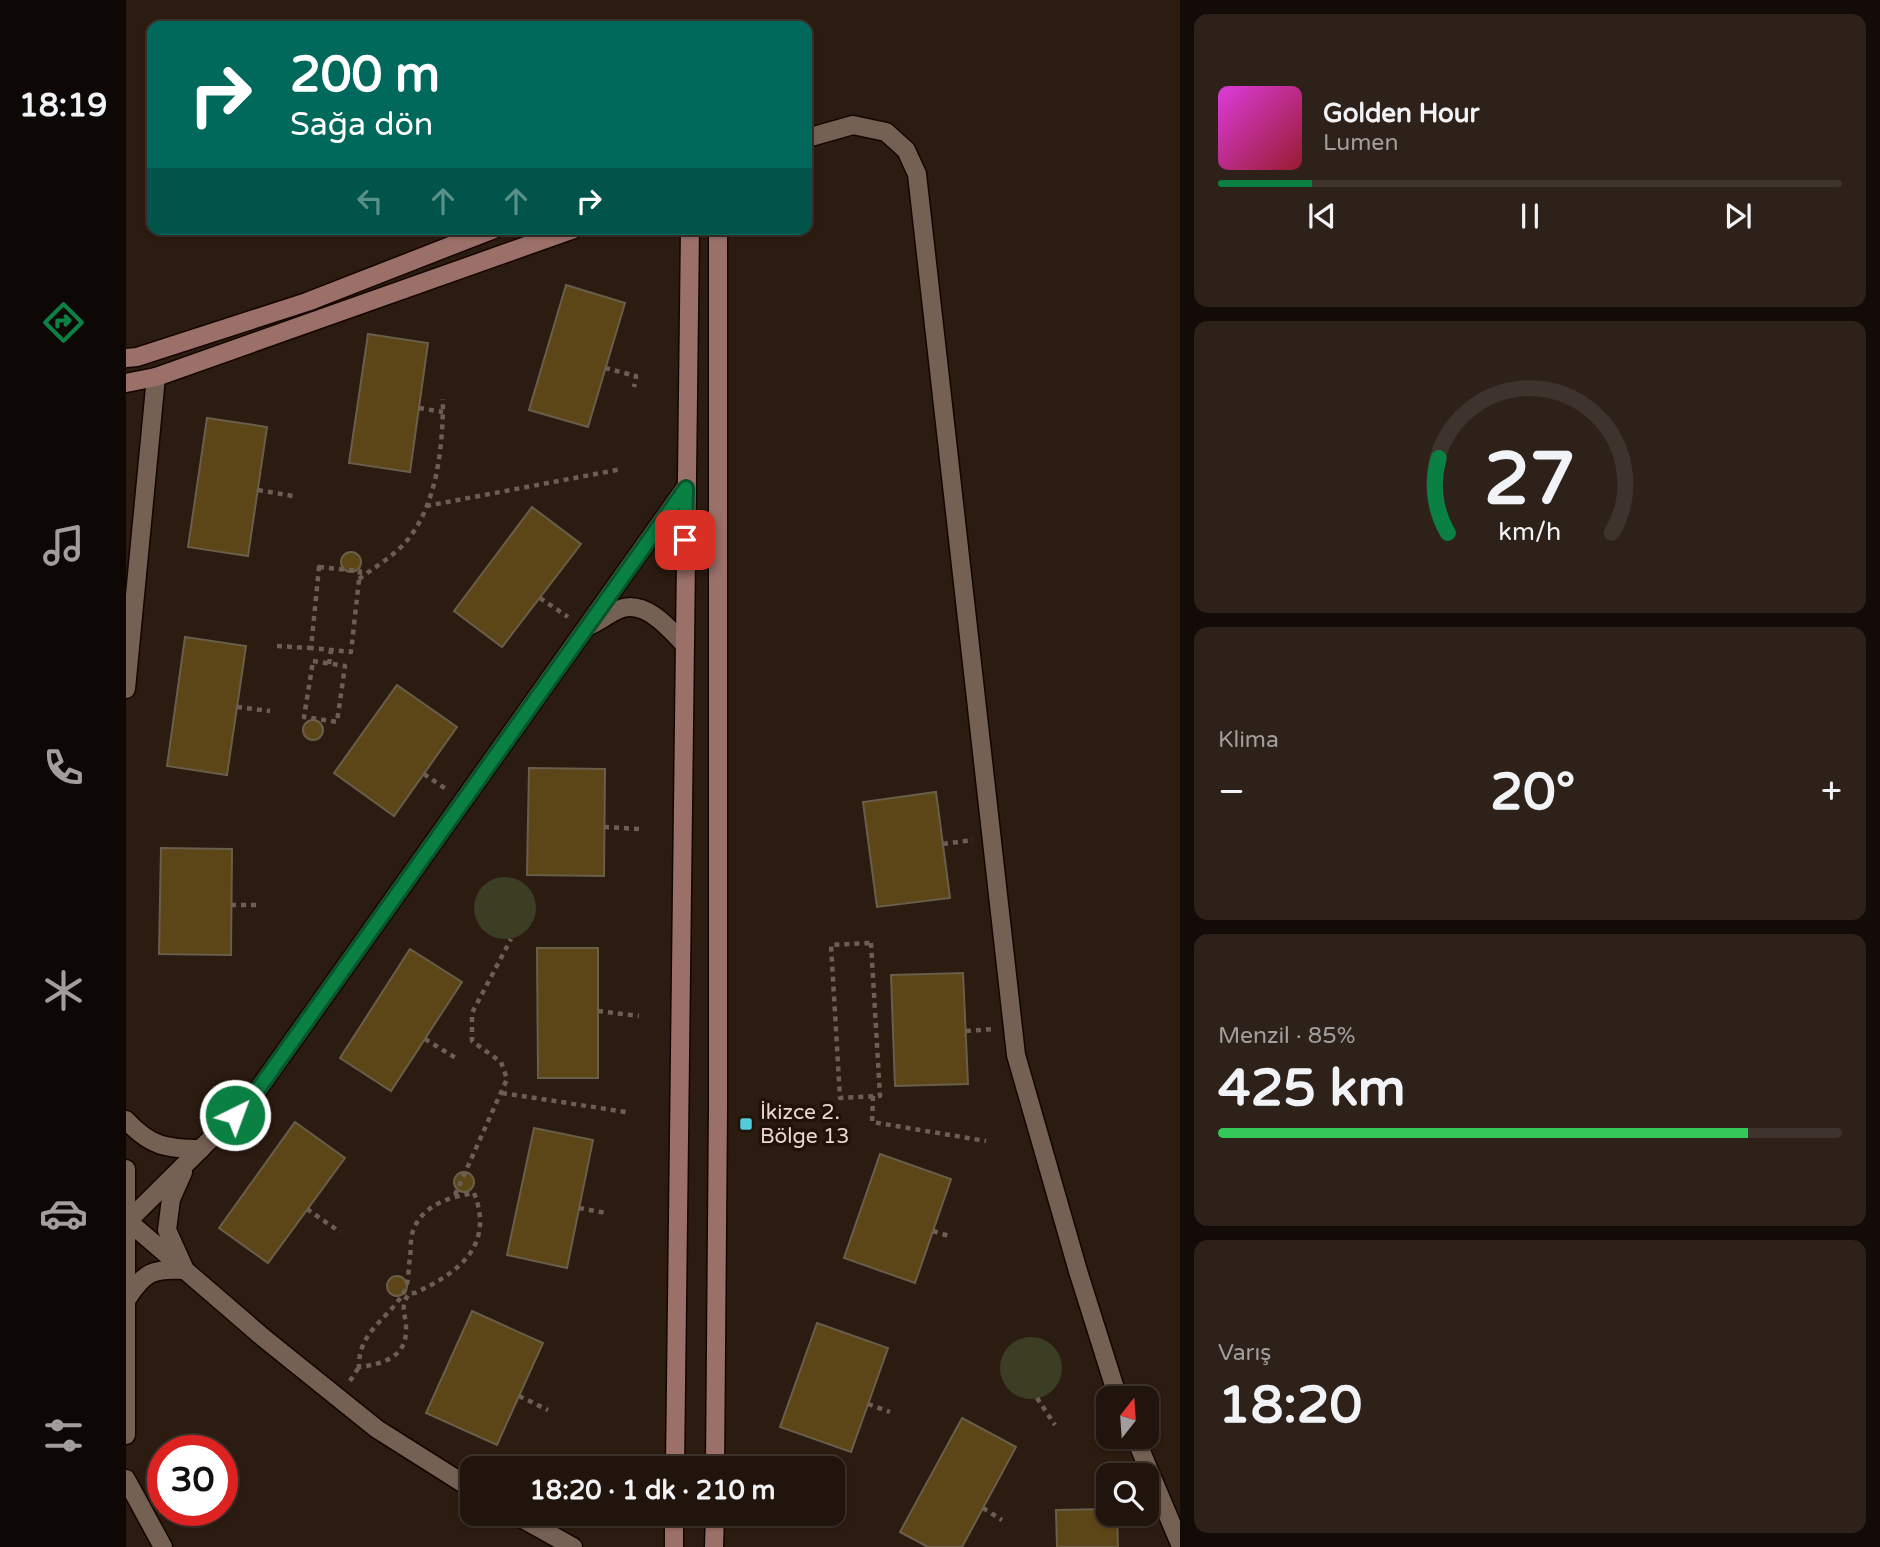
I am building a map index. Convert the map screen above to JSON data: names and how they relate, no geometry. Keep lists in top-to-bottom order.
{
  "places": {
    "transit": ["İkizce 2. Bölge 13"]
  },
  "north": "top",
  "page": {
    "tabs": "18:19",
    "turn": ["200 m", "Sağa dön"],
    "song": ["Golden Hour", "Lumen"],
    "tile": [
      "Klima",
      ["Menzil · 85%", "425 km"],
      ["Varış", "18:20"]
    ],
    "heat": ["−", "20°", "+"],
    "limit": "30",
    "trip": "18:20 · 1 dk · 210 m",
    "gauge": ["27", "km/h"]
  }
}
